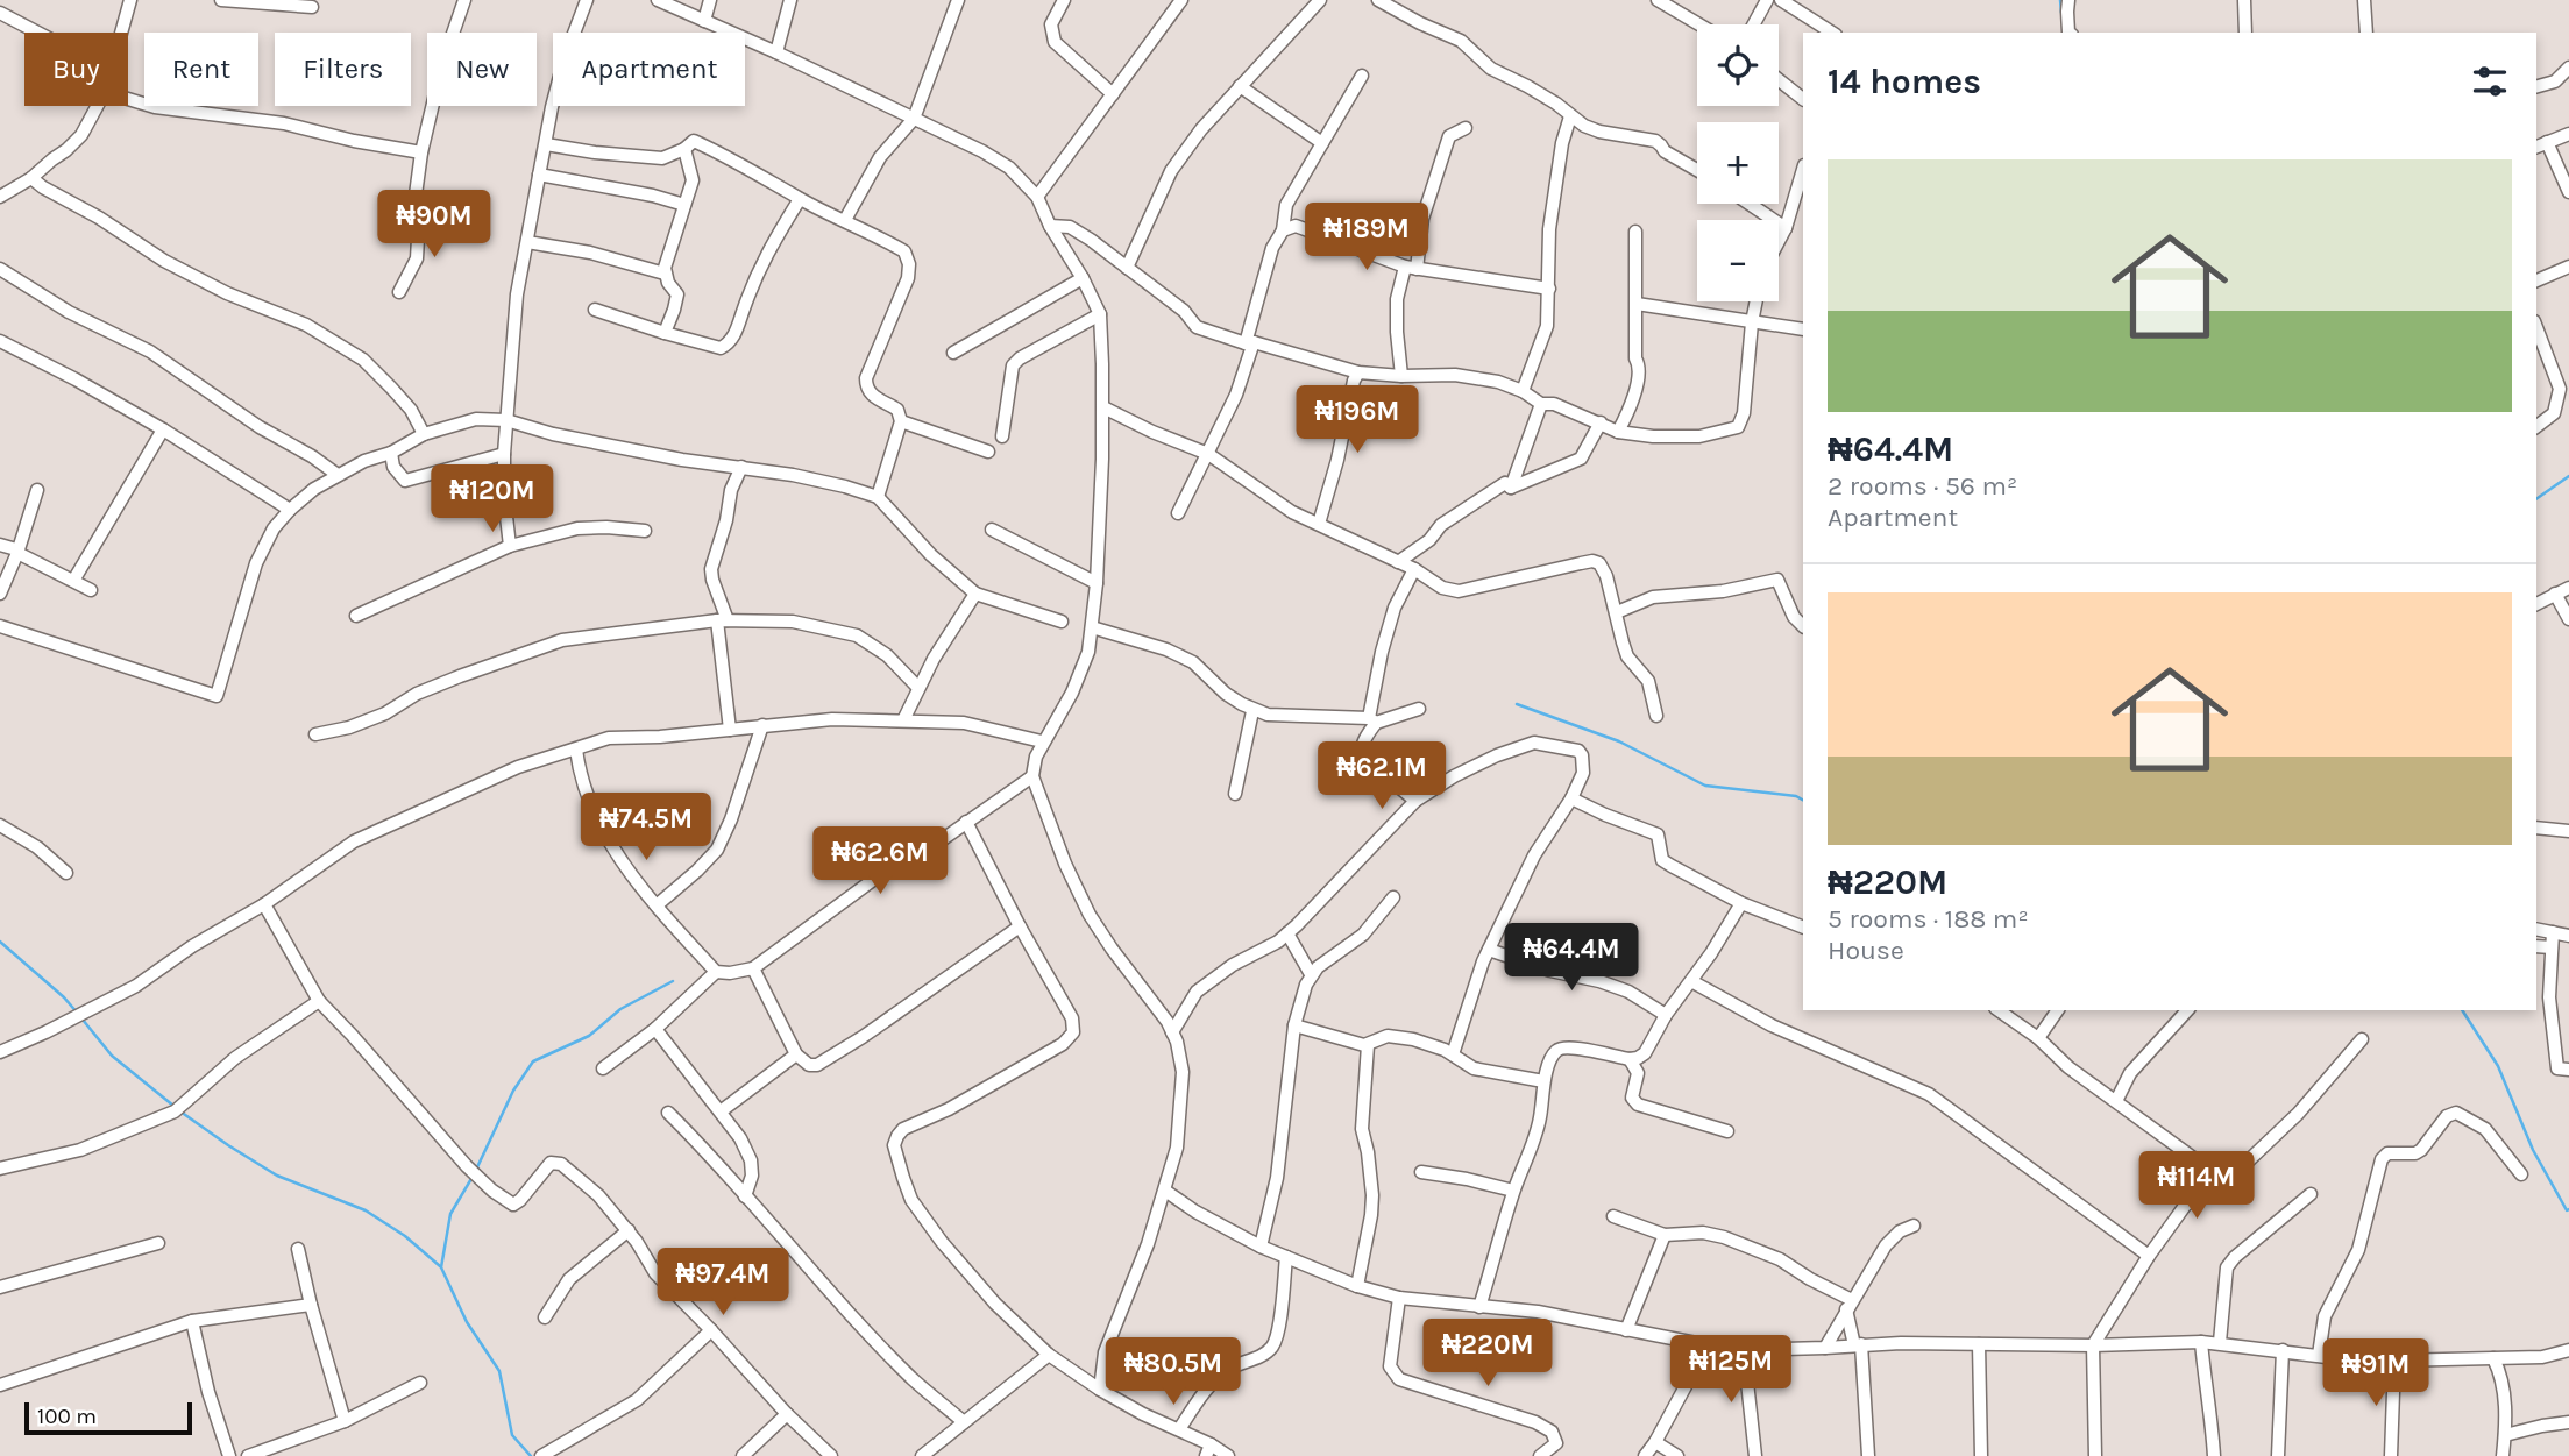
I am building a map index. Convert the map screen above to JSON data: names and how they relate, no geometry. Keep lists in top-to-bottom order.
{
  "scale_bar": "100 m",
  "page": {
    "map_buttons": ["+", "−"],
    "chip": [
      "Buy",
      "Rent",
      "Filters",
      "New",
      "Apartment"
    ],
    "heading": "14 homes",
    "list": [
      {
        "name": "₦64.4M",
        "note": "2 rooms · 56 m² · Apartment"
      },
      {
        "name": "₦220M",
        "note": "5 rooms · 188 m² · House"
      }
    ],
    "price": [
      "₦90M",
      "₦189M",
      "₦196M",
      "₦120M",
      "₦62.1M",
      "₦74.5M",
      "₦62.6M",
      "₦64.4M",
      "₦114M",
      "₦97.4M",
      "₦220M",
      "₦125M",
      "₦80.5M",
      "₦91M"
    ],
    "scale": "100 m"
  }
}
